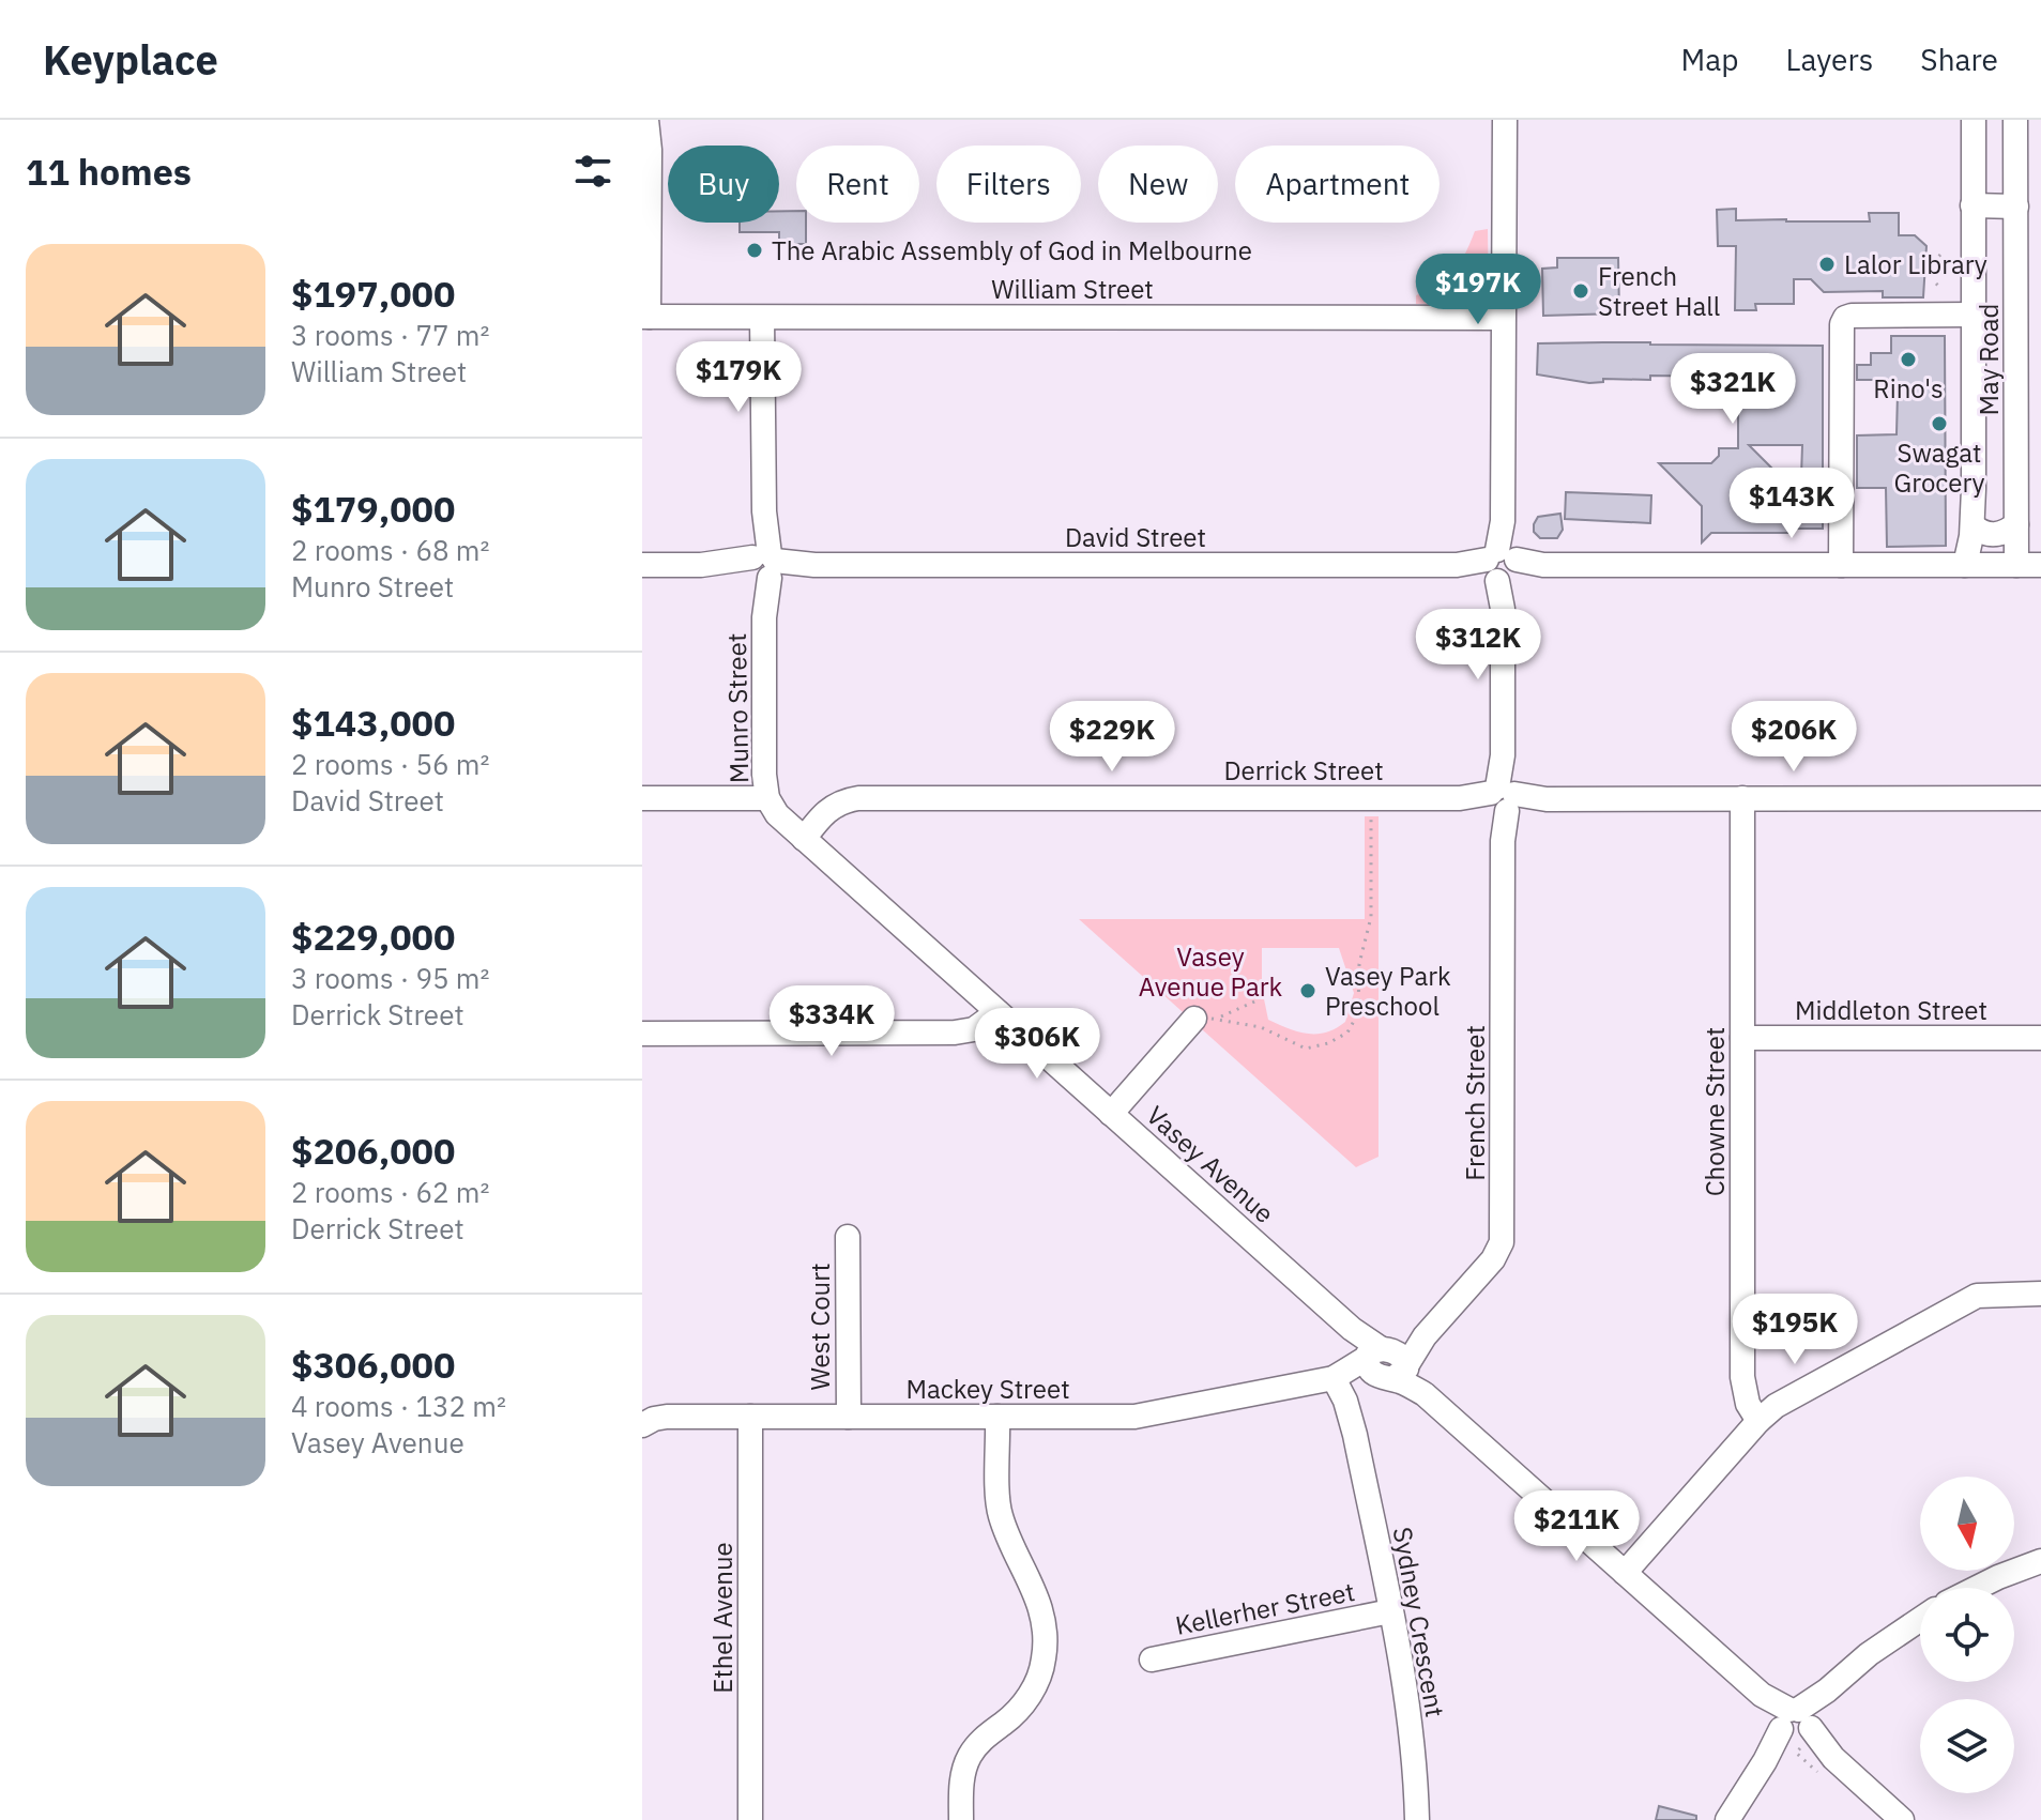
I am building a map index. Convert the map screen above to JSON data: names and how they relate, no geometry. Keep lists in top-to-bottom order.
{
  "streets": {
    "street": [
      "William Street",
      "May Road",
      "David Street",
      "Munro Street",
      "Derrick Street",
      "Middleton Street",
      "French Street",
      "Chowne Street",
      "Vasey Avenue",
      "West Court",
      "Mackey Street",
      "Kellerher Street",
      "Ethel Avenue",
      "Sydney Crescent"
    ]
  },
  "crossings": [
    ["William Street", "Munro Street"],
    ["William Street", "French Street"],
    ["May Road", "David Street"],
    ["David Street", "Munro Street"],
    ["David Street", "French Street"],
    ["Munro Street", "Vasey Avenue"],
    ["Derrick Street", "French Street"],
    ["Derrick Street", "Chowne Street"],
    ["Derrick Street", "Vasey Avenue"],
    ["Middleton Street", "Chowne Street"],
    ["French Street", "Vasey Avenue"],
    ["French Street", "Mackey Street"],
    ["French Street", "Sydney Crescent"],
    ["Vasey Avenue", "Mackey Street"],
    ["Vasey Avenue", "Sydney Crescent"],
    ["West Court", "Mackey Street"],
    ["Mackey Street", "Ethel Avenue"],
    ["Mackey Street", "Sydney Crescent"],
    ["Kellerher Street", "Sydney Crescent"]
  ],
  "parks": ["Vasey Avenue Park"],
  "places": [
    "The Arabic Assembly of God in Melbourne",
    "Lalor Library",
    "French Street Hall",
    "Rino's",
    "Swagat Grocery",
    "Vasey Park Preschool"
  ],
  "north": "bottom",
  "page": {
    "header": "Keyplace",
    "nav": ["Map", "Layers", "Share"],
    "heading": "11 homes",
    "chip": [
      "Buy",
      "Rent",
      "Filters",
      "New",
      "Apartment"
    ],
    "list": [
      {
        "name": "$197,000",
        "note": "3 rooms · 77 m² · William Street"
      },
      {
        "name": "$179,000",
        "note": "2 rooms · 68 m² · Munro Street"
      },
      {
        "name": "$143,000",
        "note": "2 rooms · 56 m² · David Street"
      },
      {
        "name": "$229,000",
        "note": "3 rooms · 95 m² · Derrick Street"
      },
      {
        "name": "$206,000",
        "note": "2 rooms · 62 m² · Derrick Street"
      },
      {
        "name": "$306,000",
        "note": "4 rooms · 132 m² · Vasey Avenue"
      }
    ],
    "price": [
      "$197K",
      "$179K",
      "$321K",
      "$143K",
      "$312K",
      "$229K",
      "$206K",
      "$334K",
      "$306K",
      "$195K",
      "$211K"
    ]
  }
}
